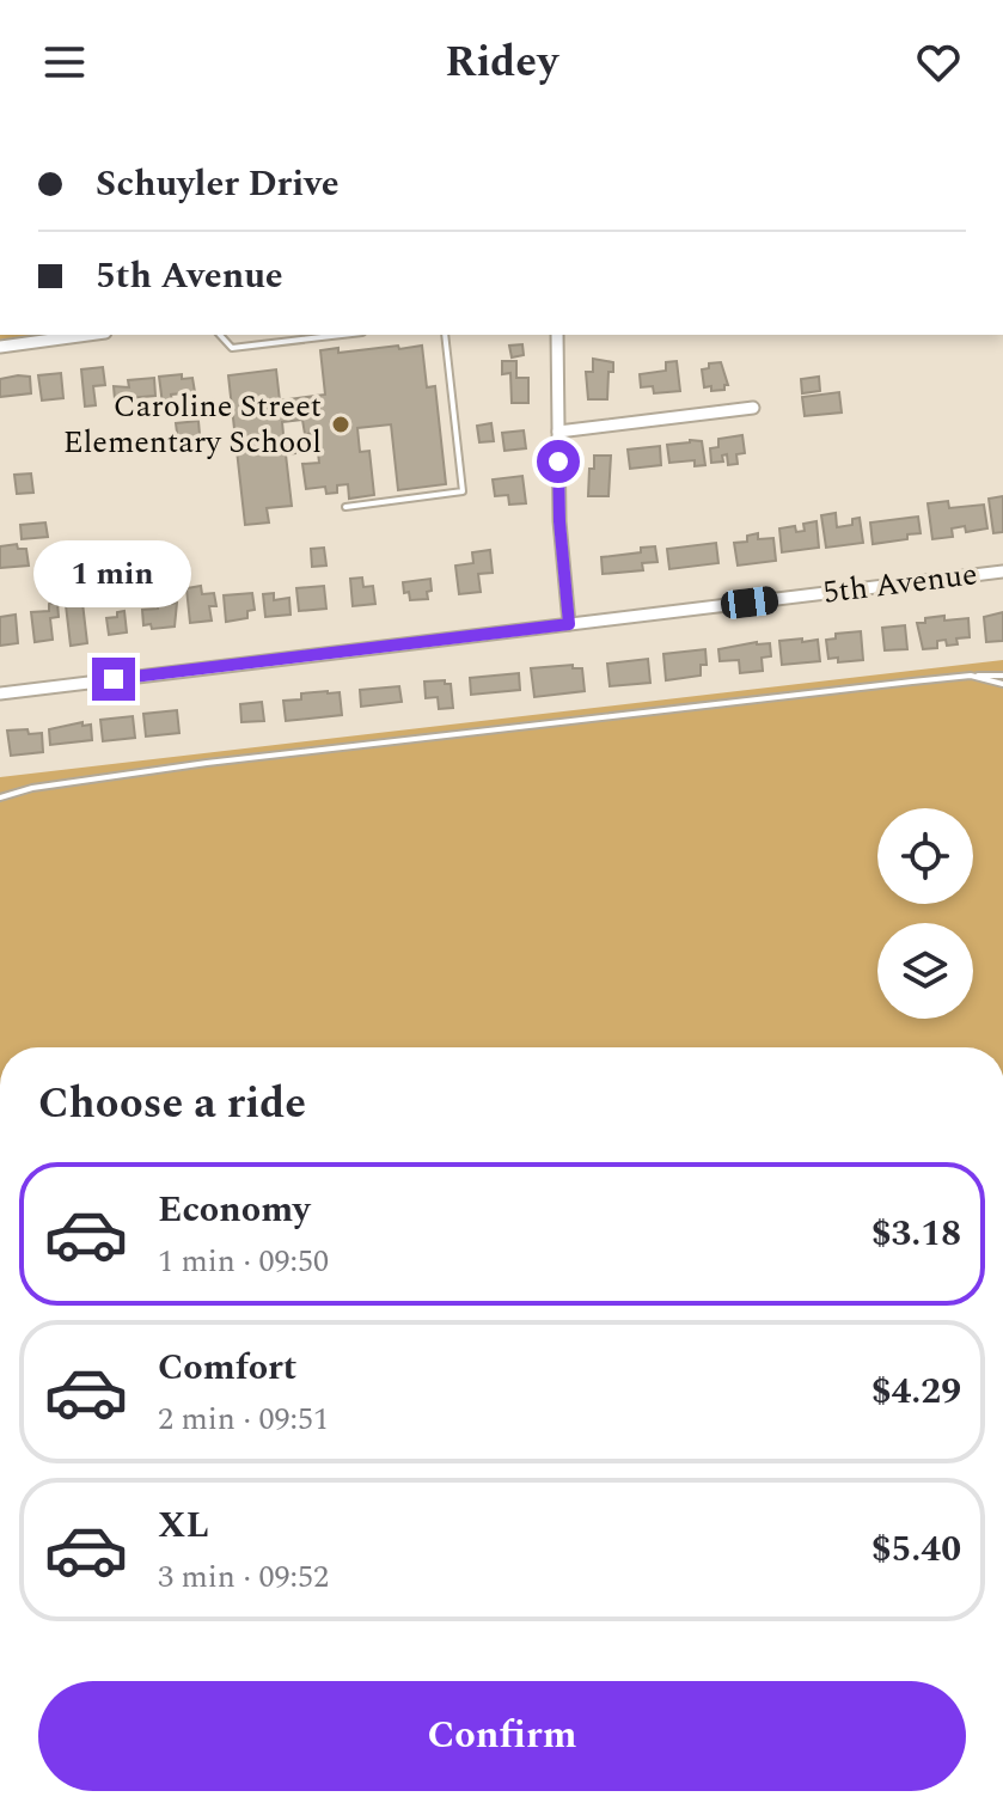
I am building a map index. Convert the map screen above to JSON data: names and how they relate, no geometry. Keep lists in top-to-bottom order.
{
  "streets": {
    "street": ["5th Avenue"]
  },
  "places": ["Caroline Street Elementary School"],
  "page": {
    "header": "Ridey",
    "banner": ["Schuyler Drive", "5th Avenue"],
    "bubble": "1 min",
    "heading": "Choose a ride",
    "list": [
      {
        "name": "Economy",
        "note": "1 min · 09:50",
        "value": "$3.18"
      },
      {
        "name": "Comfort",
        "note": "2 min · 09:51",
        "value": "$4.29"
      },
      {
        "name": "XL",
        "note": "3 min · 09:52",
        "value": "$5.40"
      }
    ],
    "buttons": "Confirm"
  }
}
